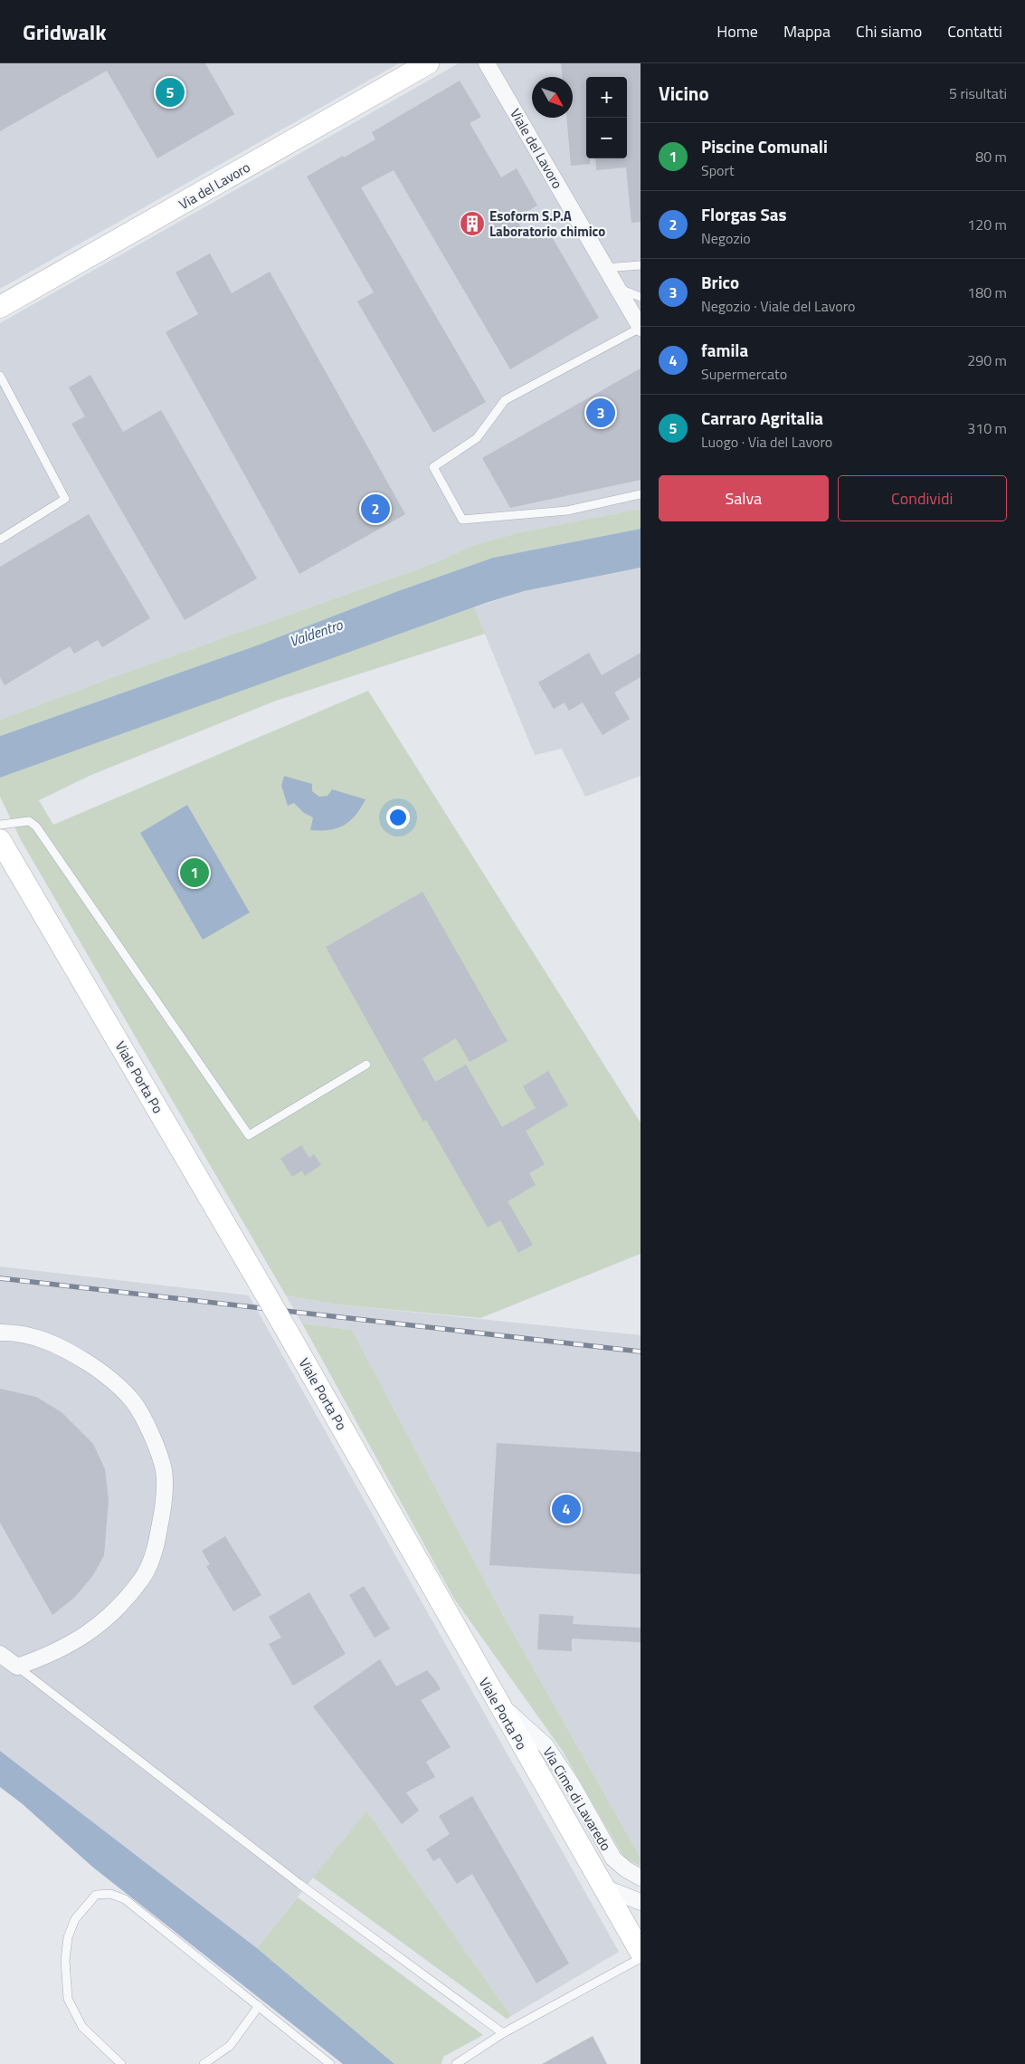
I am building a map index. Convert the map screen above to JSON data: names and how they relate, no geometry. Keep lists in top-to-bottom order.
{
  "streets": {
    "main road": ["Via del Lavoro", "Viale Porta Po"],
    "street": ["Viale del Lavoro", "Via Cime di Lavaredo"]
  },
  "crossings": [
    ["Viale Porta Po", "Via Cime di Lavaredo"]
  ],
  "water": ["Valdentro"],
  "places": {
    "building": ["Esoform S.P.A Laboratorio chimico"]
  },
  "north": "bottom right",
  "page": {
    "header": "Gridwalk",
    "nav": [
      "Home",
      "Mappa",
      "Chi siamo",
      "Contatti"
    ],
    "heading": ["Vicino", "5 risultati"],
    "pins": [
      "5",
      "3",
      "2",
      "1",
      "4"
    ],
    "map_buttons": ["+", "−"],
    "list": [
      {
        "mark": "1",
        "name": "Piscine Comunali",
        "note": "Sport",
        "value": "80 m"
      },
      {
        "mark": "2",
        "name": "Florgas Sas",
        "note": "Negozio",
        "value": "120 m"
      },
      {
        "mark": "3",
        "name": "Brico",
        "note": "Negozio · Viale del Lavoro",
        "value": "180 m"
      },
      {
        "mark": "4",
        "name": "famila",
        "note": "Supermercato",
        "value": "290 m"
      },
      {
        "mark": "5",
        "name": "Carraro Agritalia",
        "note": "Luogo · Via del Lavoro",
        "value": "310 m"
      }
    ],
    "buttons": ["Salva", "Condividi"]
  }
}
